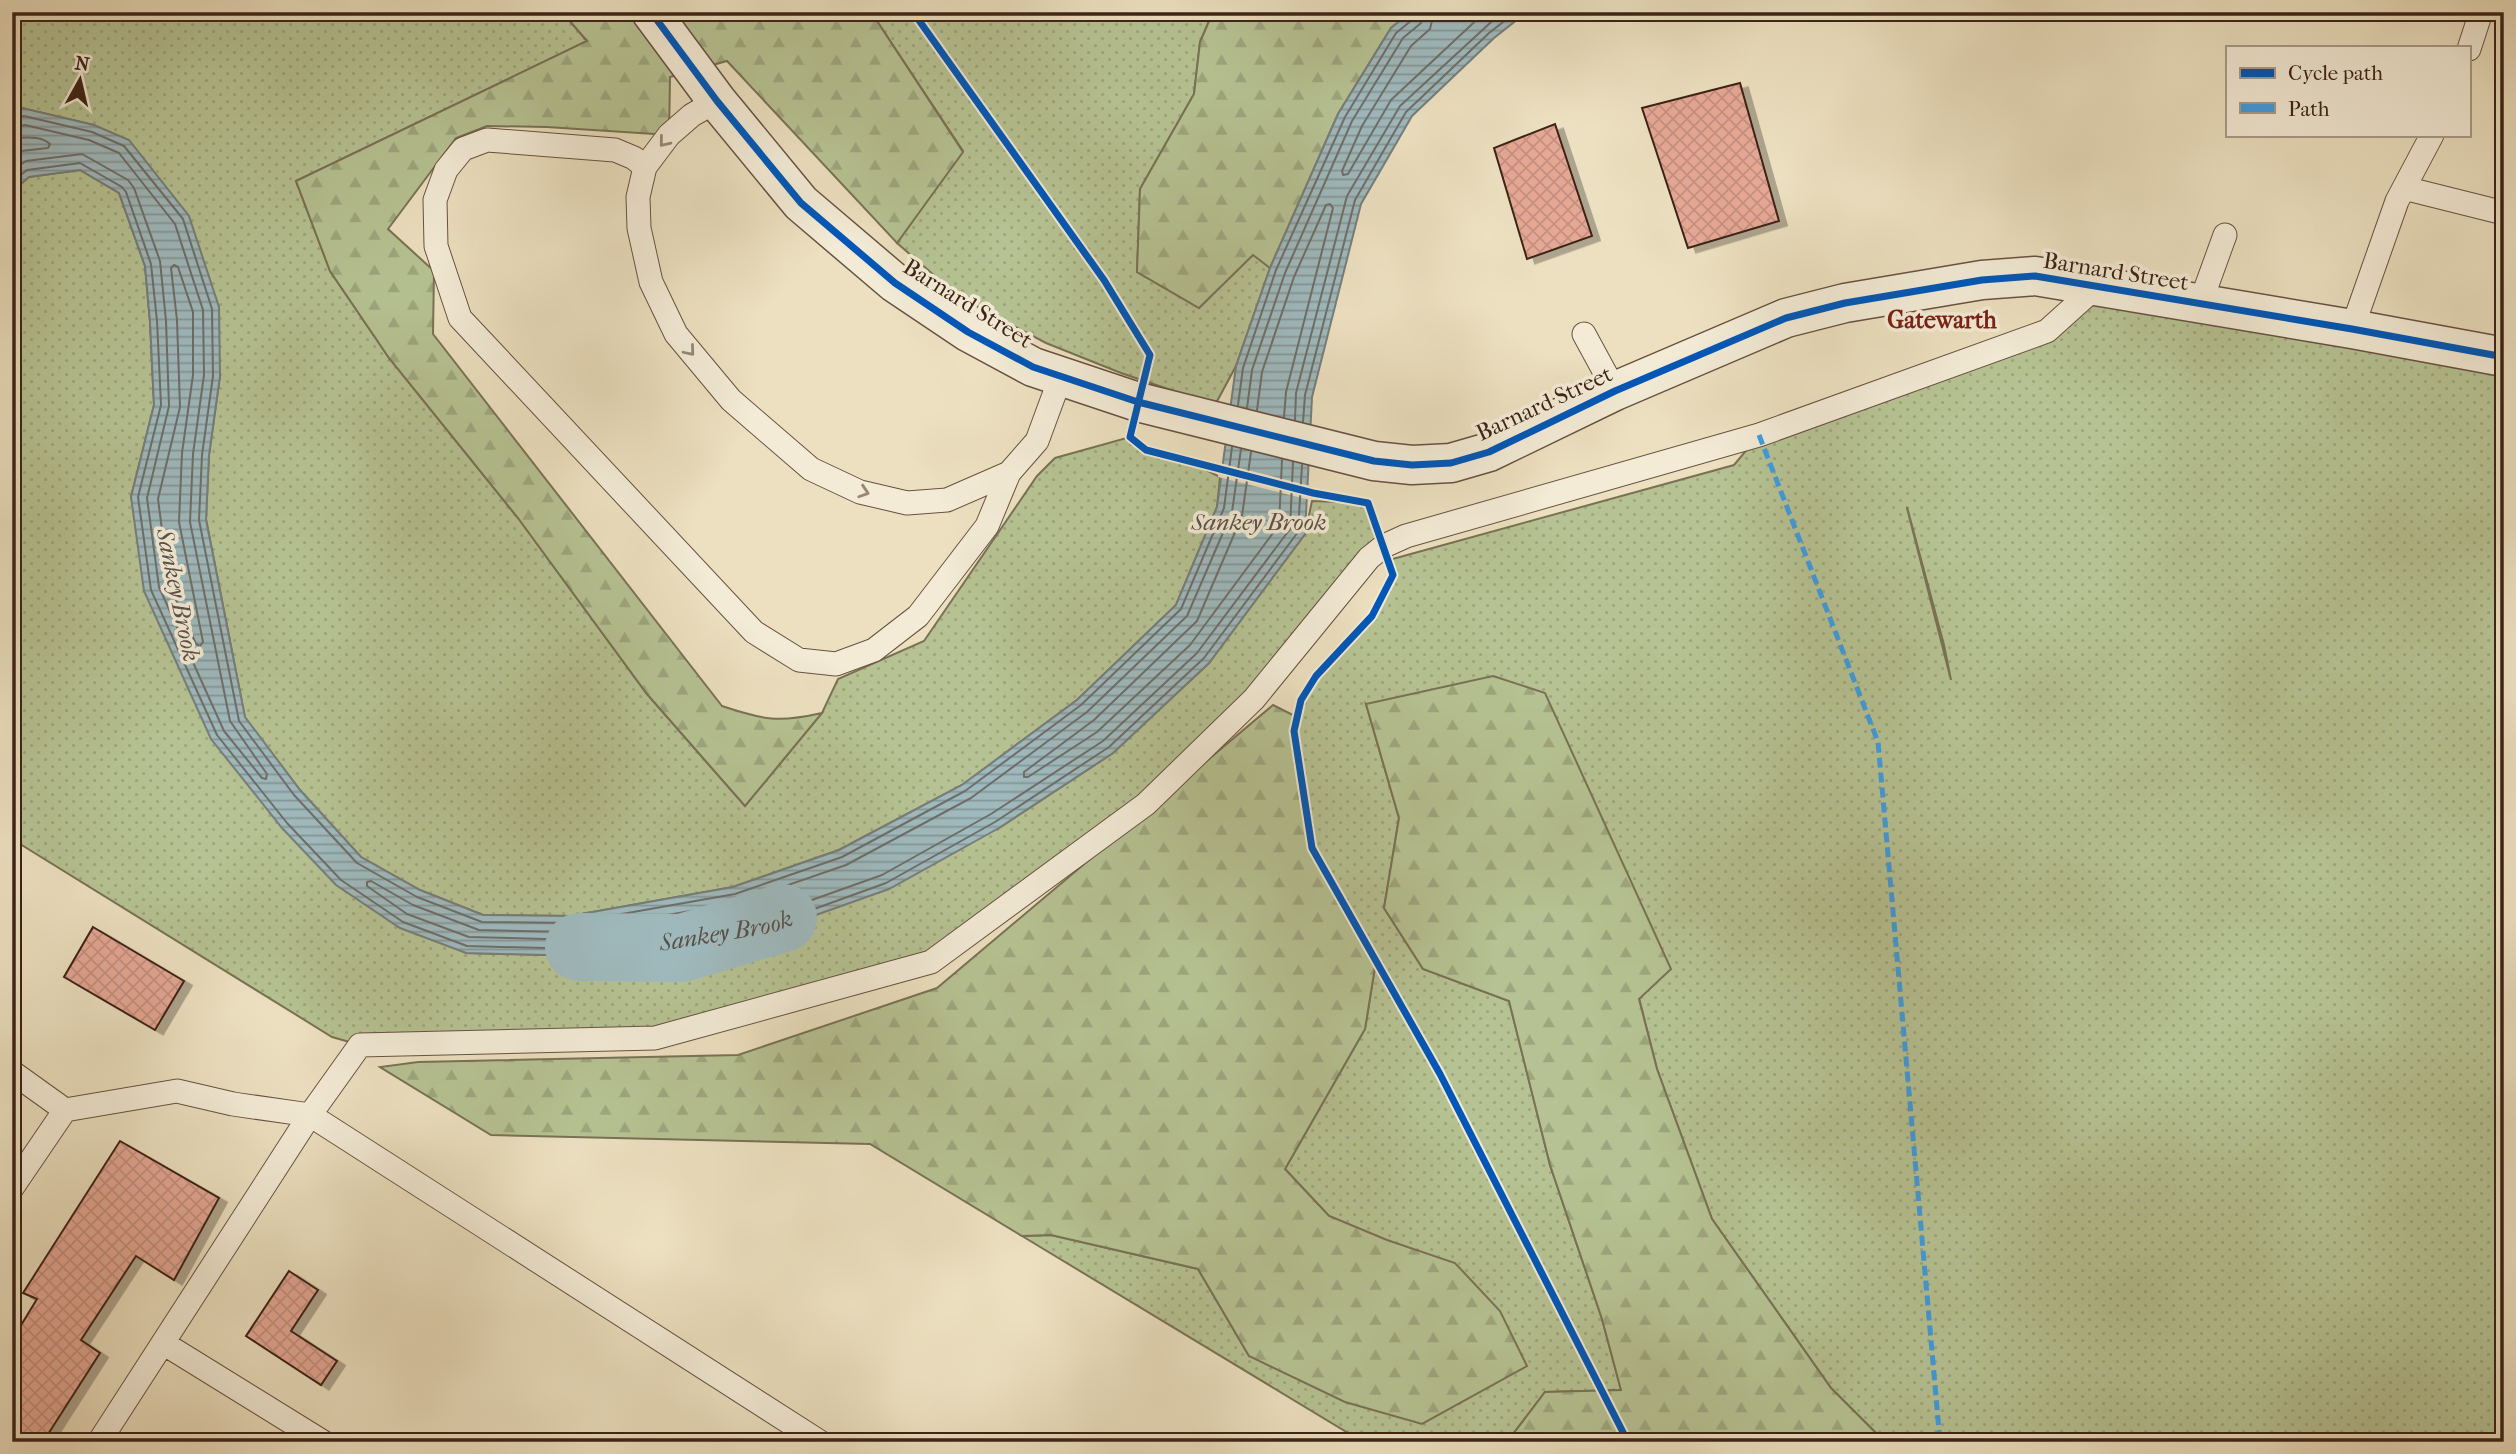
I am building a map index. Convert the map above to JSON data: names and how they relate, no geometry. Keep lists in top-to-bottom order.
{
  "streets": {
    "street": ["Barnard Street"]
  },
  "districts": ["Gatewarth"],
  "water": ["Sankey Brook"],
  "legend": ["Cycle path", "Path"],
  "north": "top"
}
